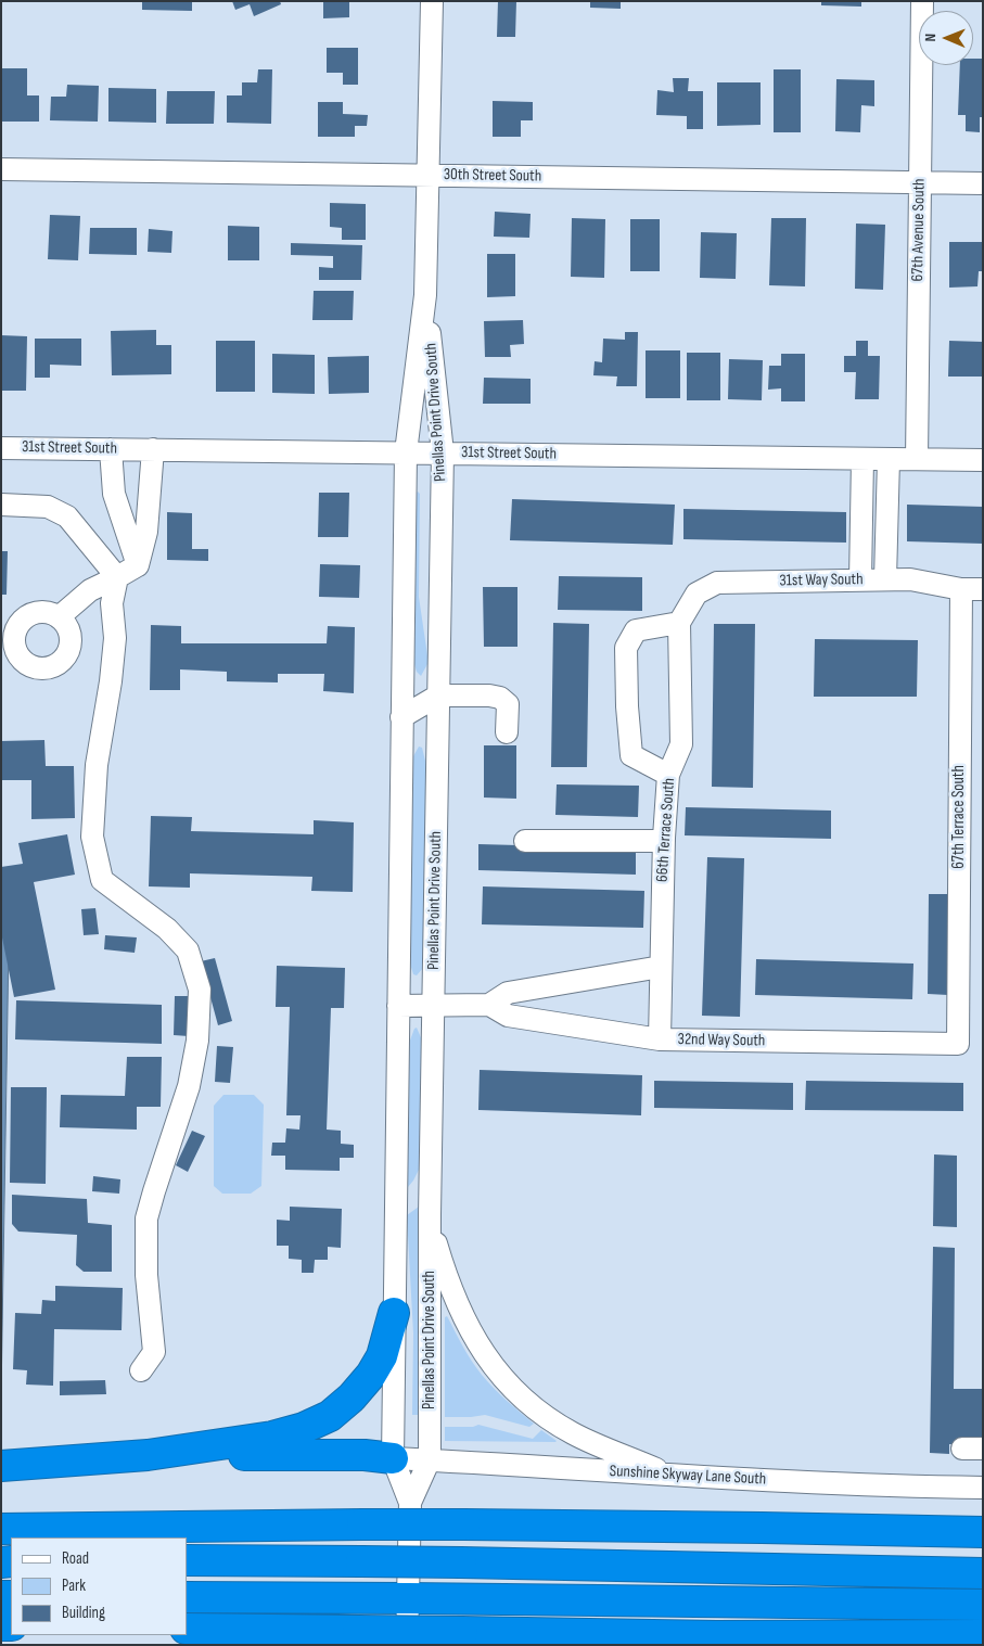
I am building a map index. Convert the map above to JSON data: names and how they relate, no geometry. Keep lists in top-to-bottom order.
{
  "streets": {
    "street": [
      "30th Street South",
      "67th Avenue South",
      "Pinellas Point Drive South",
      "31st Street South",
      "31st Way South",
      "67th Terrace South",
      "66th Terrace South",
      "32nd Way South",
      "Sunshine Skyway Lane South"
    ]
  },
  "crossings": [
    ["30th Street South", "67th Avenue South"],
    ["30th Street South", "Pinellas Point Drive South"],
    ["67th Avenue South", "31st Street South"],
    ["Pinellas Point Drive South", "31st Street South"],
    ["Pinellas Point Drive South", "32nd Way South"],
    ["Pinellas Point Drive South", "Sunshine Skyway Lane South"],
    ["31st Way South", "67th Terrace South"],
    ["31st Way South", "66th Terrace South"],
    ["67th Terrace South", "32nd Way South"],
    ["66th Terrace South", "32nd Way South"]
  ],
  "legend": ["Road", "Park", "Building"],
  "north": "left"
}
